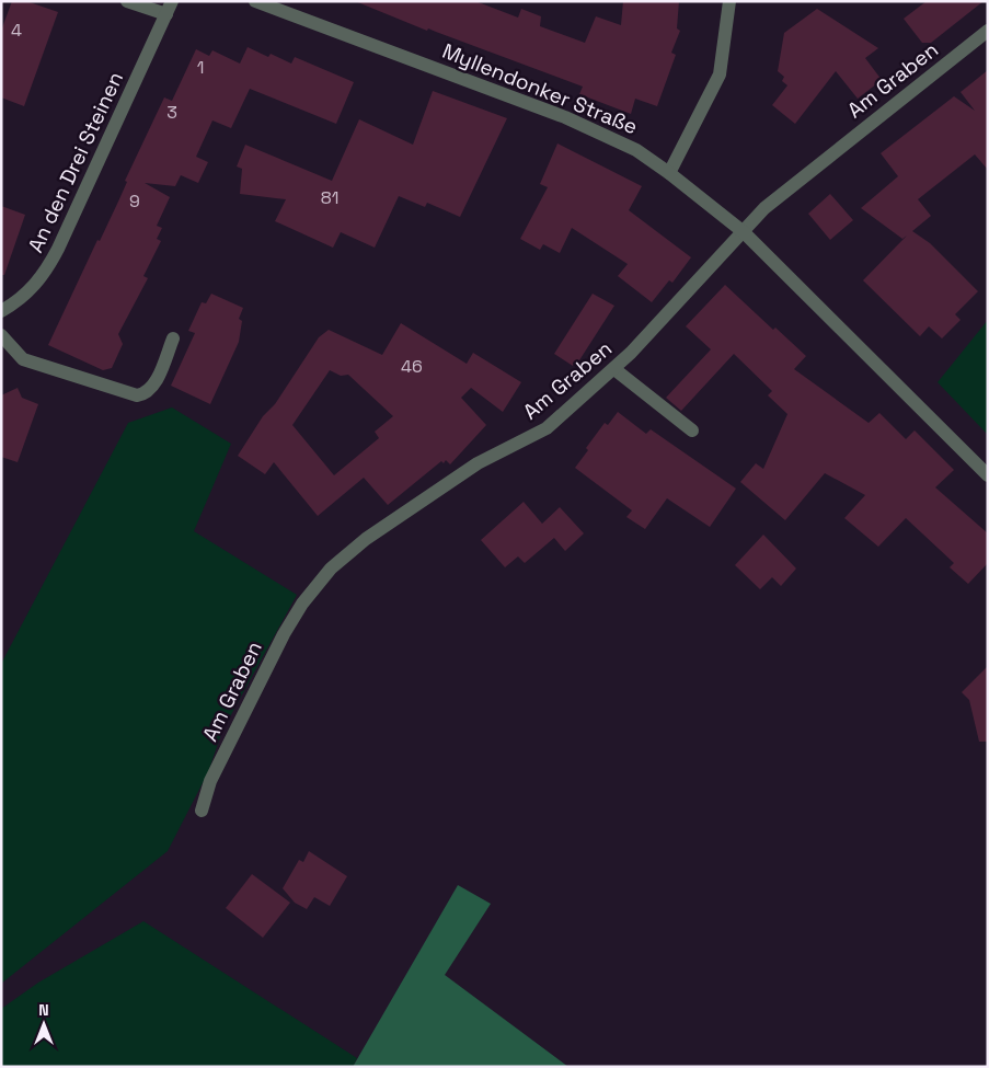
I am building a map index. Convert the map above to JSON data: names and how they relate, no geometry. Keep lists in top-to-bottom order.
{
  "streets": {
    "street": ["Am Graben", "Myllendonker Straße", "An den Drei Steinen"]
  },
  "crossings": [
    ["Am Graben", "Myllendonker Straße"]
  ],
  "house_numbers": [
    "4",
    "1",
    "3",
    "81",
    "9",
    "46"
  ],
  "north": "top"
}
